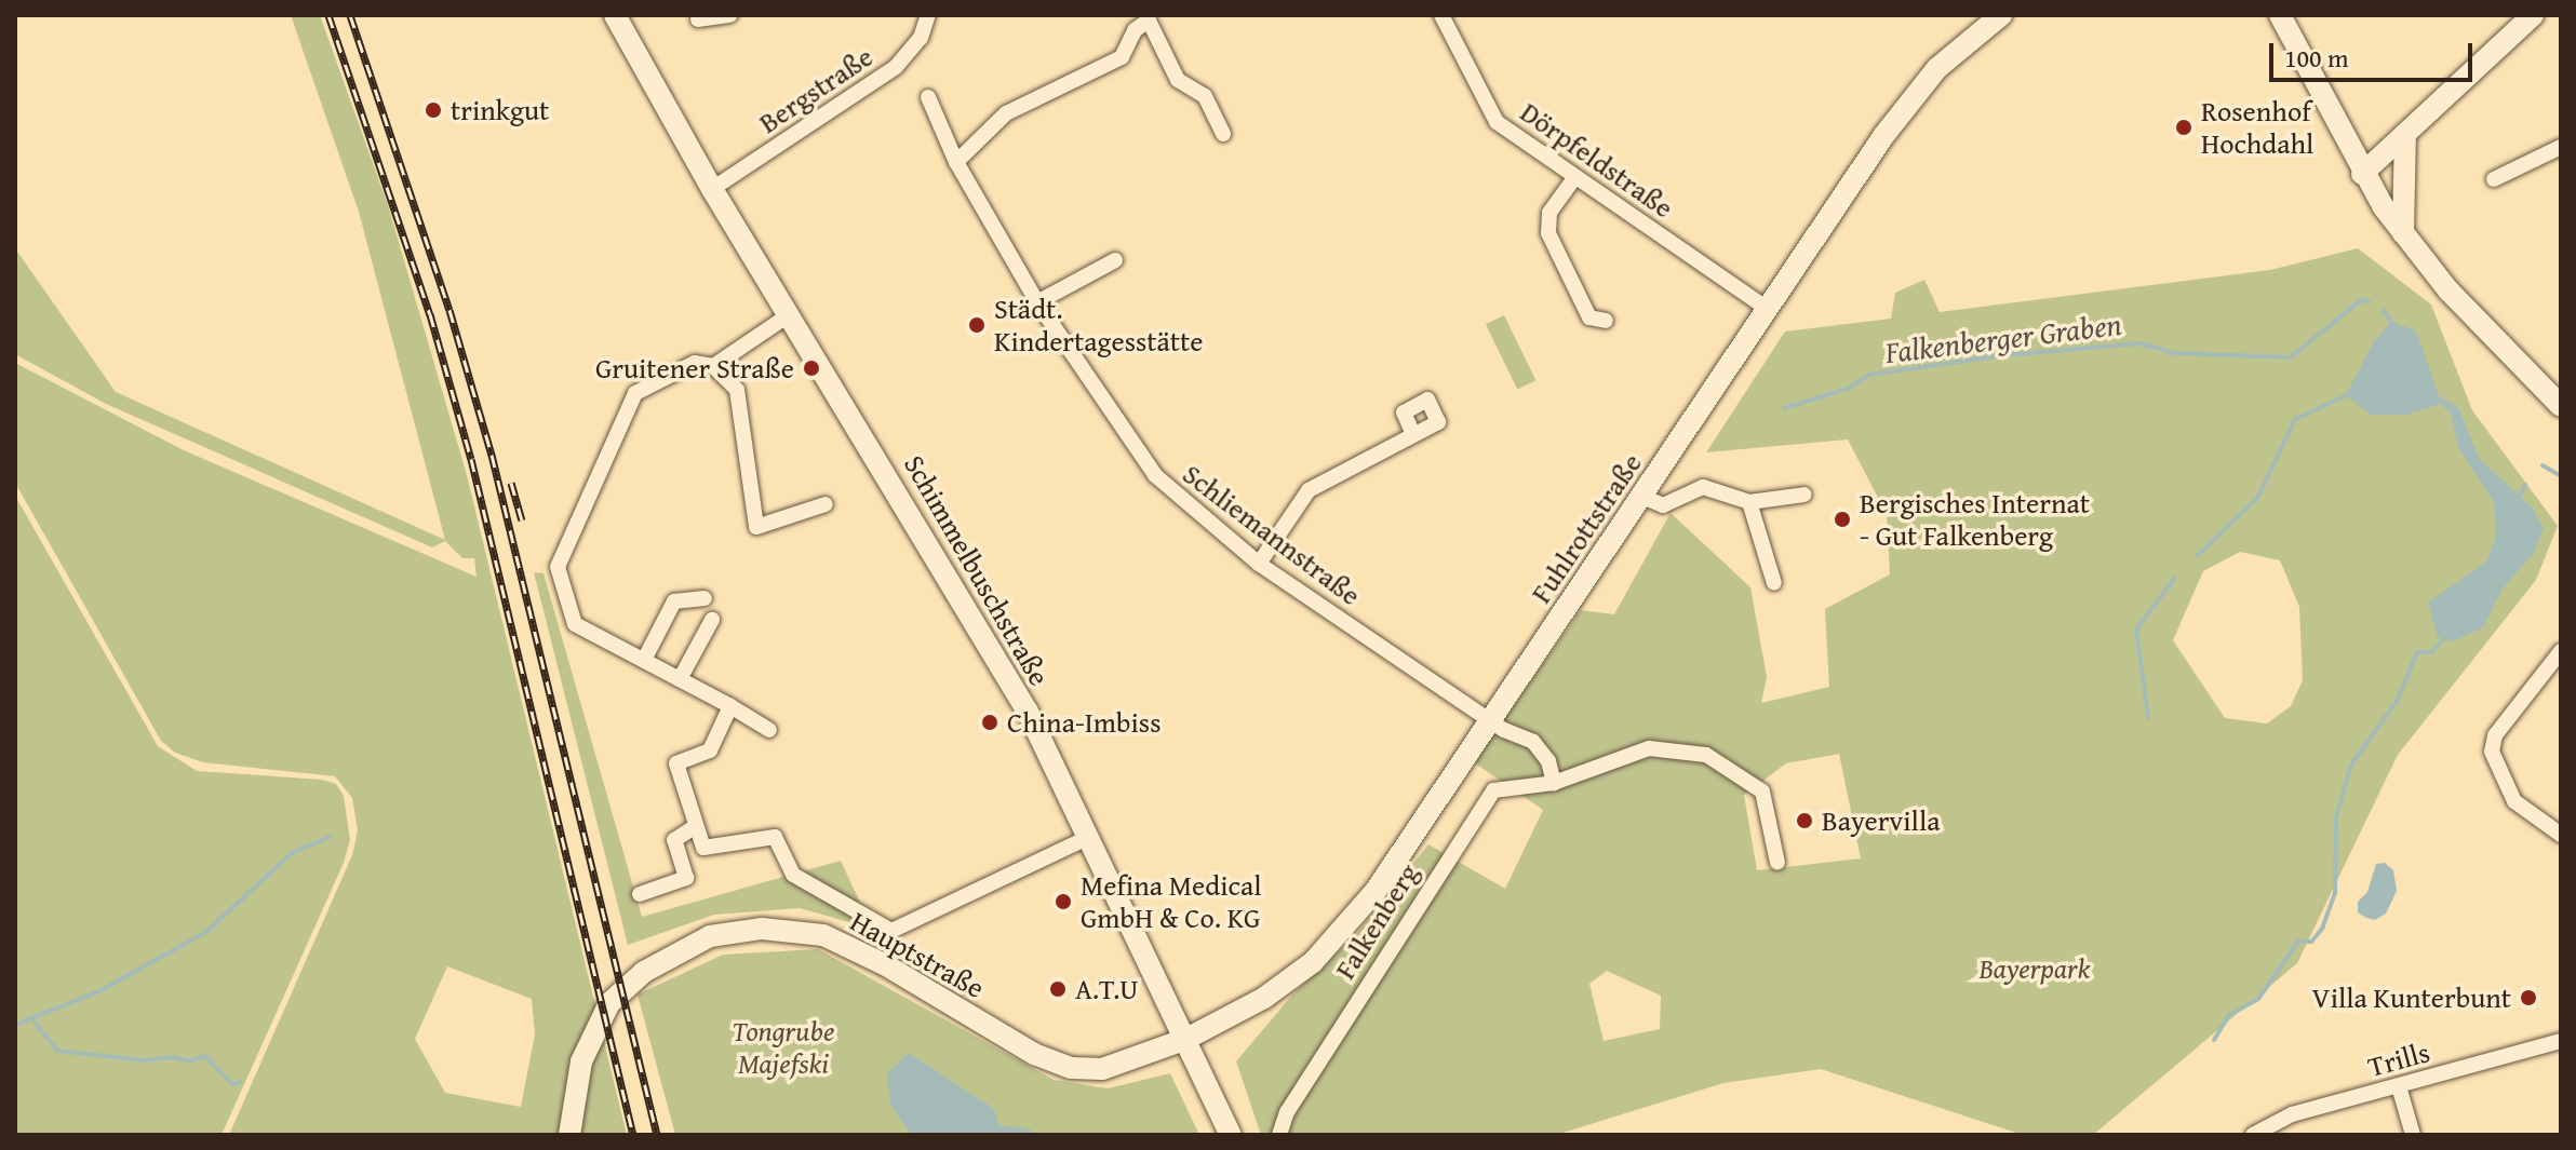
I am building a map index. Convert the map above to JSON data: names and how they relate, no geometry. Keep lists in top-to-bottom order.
{
  "streets": {
    "street": [
      "Bergstraße",
      "Dörpfeldstraße",
      "Fuhlrottstraße",
      "Schliemannstraße",
      "Schimmelbuschstraße",
      "Falkenberg",
      "Hauptstraße",
      "Trills"
    ]
  },
  "crossings": [
    ["Bergstraße", "Schimmelbuschstraße"],
    ["Dörpfeldstraße", "Fuhlrottstraße"],
    ["Fuhlrottstraße", "Schliemannstraße"],
    ["Fuhlrottstraße", "Schimmelbuschstraße"],
    ["Fuhlrottstraße", "Hauptstraße"],
    ["Schimmelbuschstraße", "Hauptstraße"]
  ],
  "water": ["Falkenberger Graben"],
  "parks": ["Bayerpark", "Tongrube Majefski"],
  "places": [
    "trinkgut",
    "Rosenhof Hochdahl",
    "Städt. Kindertagesstätte",
    "Gruitener Straße",
    "Bergisches Internat - Gut Falkenberg",
    "China-Imbiss",
    "Bayervilla",
    "Mefina Medical GmbH & Co. KG",
    "A.T.U",
    "Villa Kunterbunt"
  ],
  "scale_bar": "100 m"
}
